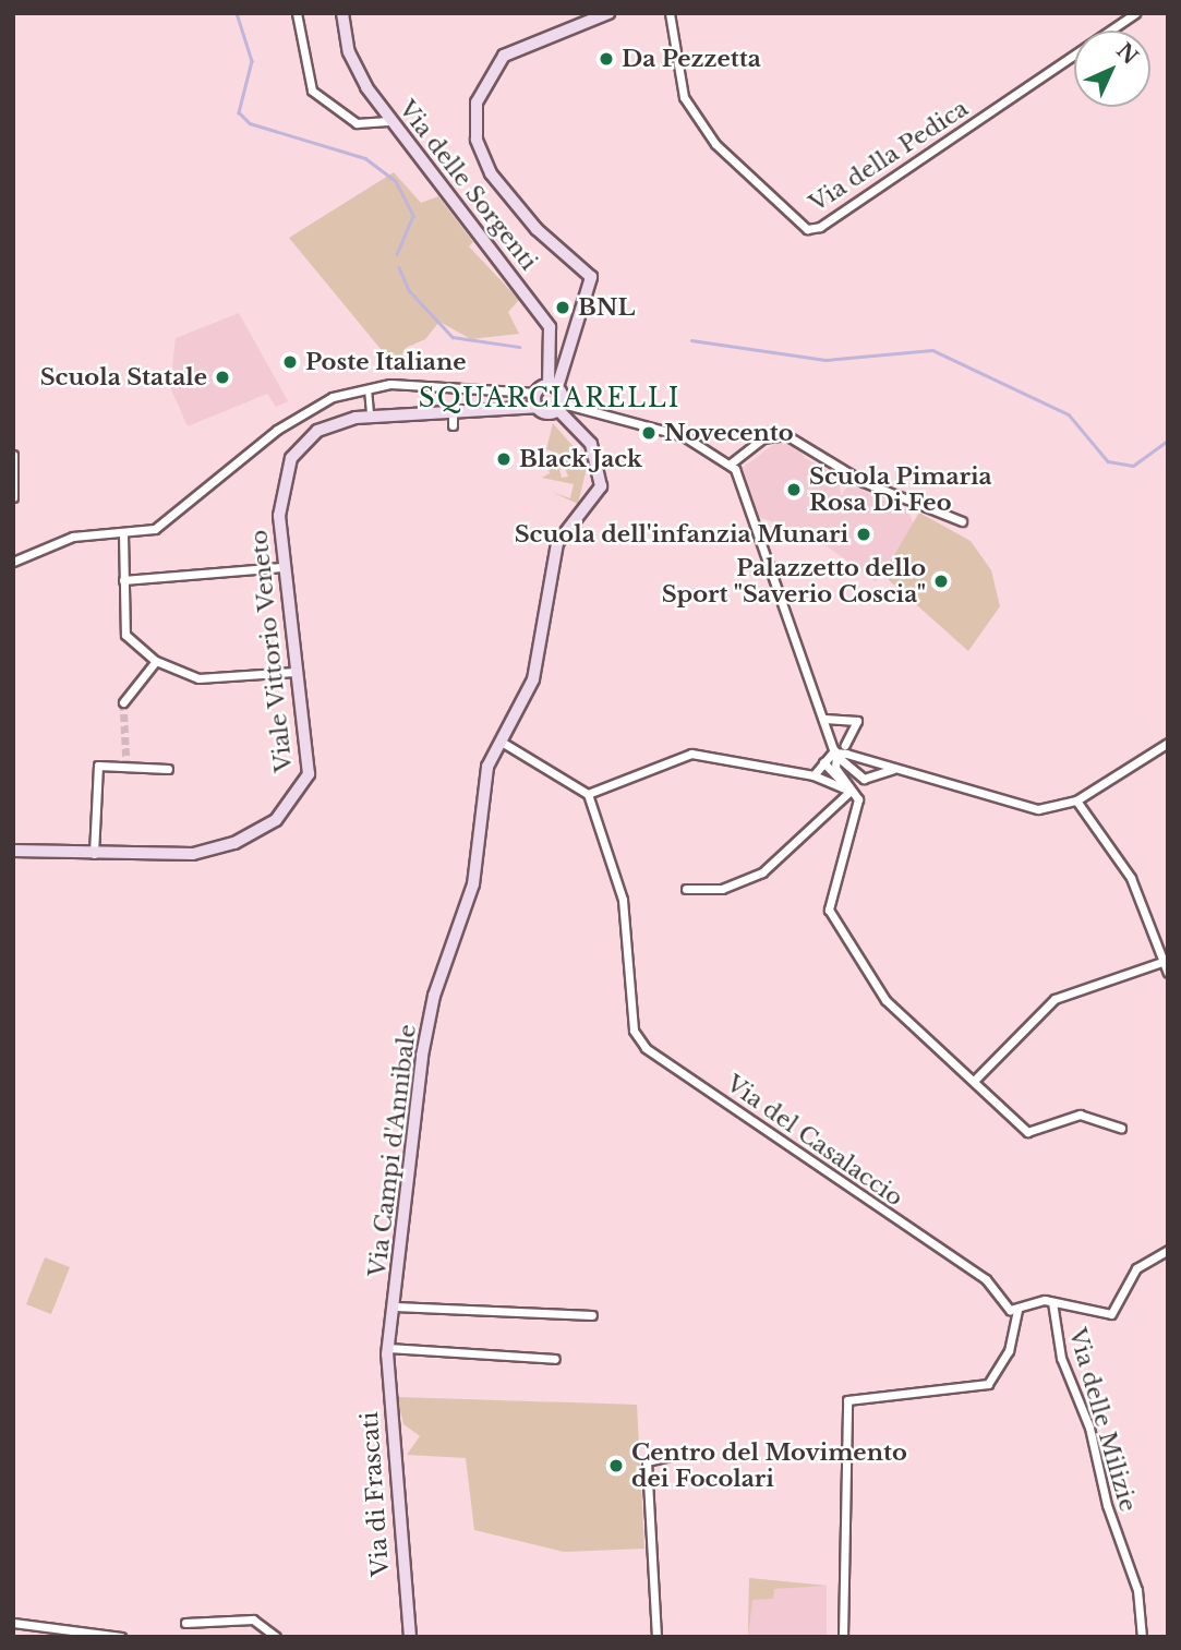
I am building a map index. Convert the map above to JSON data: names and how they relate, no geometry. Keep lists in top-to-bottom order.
{
  "streets": {
    "main road": [
      "Via delle Sorgenti",
      "Viale Vittorio Veneto",
      "Via Campi d'Annibale",
      "Via di Frascati"
    ],
    "street": ["Via della Pedica", "Via del Casalaccio", "Via delle Milizie"]
  },
  "crossings": [
    ["Via delle Sorgenti", "Viale Vittorio Veneto"],
    ["Via delle Sorgenti", "Via Campi d'Annibale"],
    ["Viale Vittorio Veneto", "Via Campi d'Annibale"],
    ["Via Campi d'Annibale", "Via di Frascati"]
  ],
  "districts": ["SQUARCIARELLI"],
  "places": [
    "Da Pezzetta",
    "BNL",
    "Poste Italiane",
    "Scuola Statale",
    "Novecento",
    "Black Jack",
    "Scuola Pimaria Rosa Di Feo",
    "Scuola dell'infanzia Munari",
    "Palazzetto dello Sport \"Saverio Coscia\"",
    "Centro del Movimento dei Focolari"
  ],
  "north": "top right"
}
